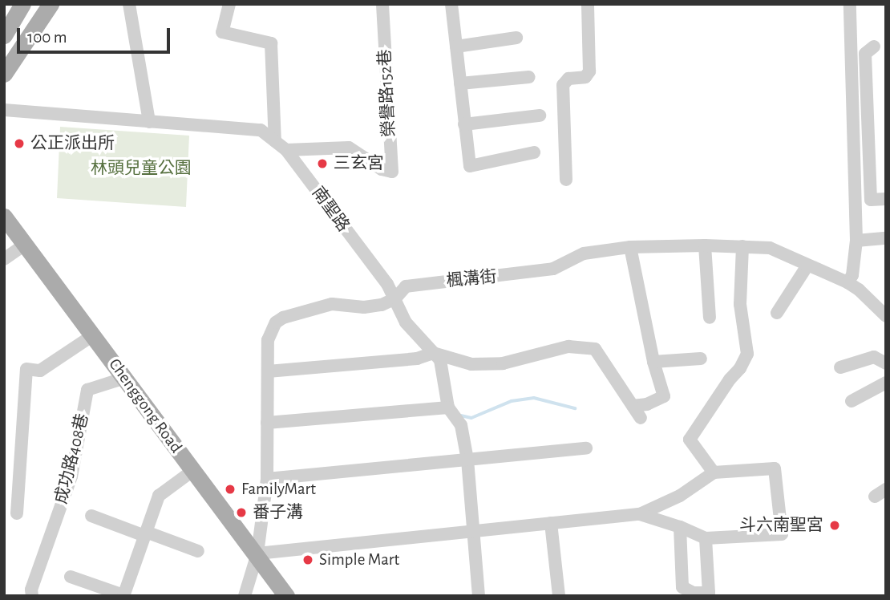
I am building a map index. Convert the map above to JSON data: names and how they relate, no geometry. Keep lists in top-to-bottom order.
{
  "streets": {
    "main road": ["Chenggong Road"],
    "street": [
      "榮譽路152巷",
      "南聖路",
      "楓溝街",
      "成功路408巷"
    ]
  },
  "crossings": [
    ["榮譽路152巷", "南聖路"],
    ["南聖路", "楓溝街"],
    ["楓溝街", "Chenggong Road"],
    ["Chenggong Road", "成功路408巷"]
  ],
  "parks": ["林頭兒童公園"],
  "places": [
    "公正派出所",
    "三玄宮",
    "FamilyMart",
    "番子溝",
    "斗六南聖宮",
    "Simple Mart"
  ],
  "scale_bar": "100 m"
}
